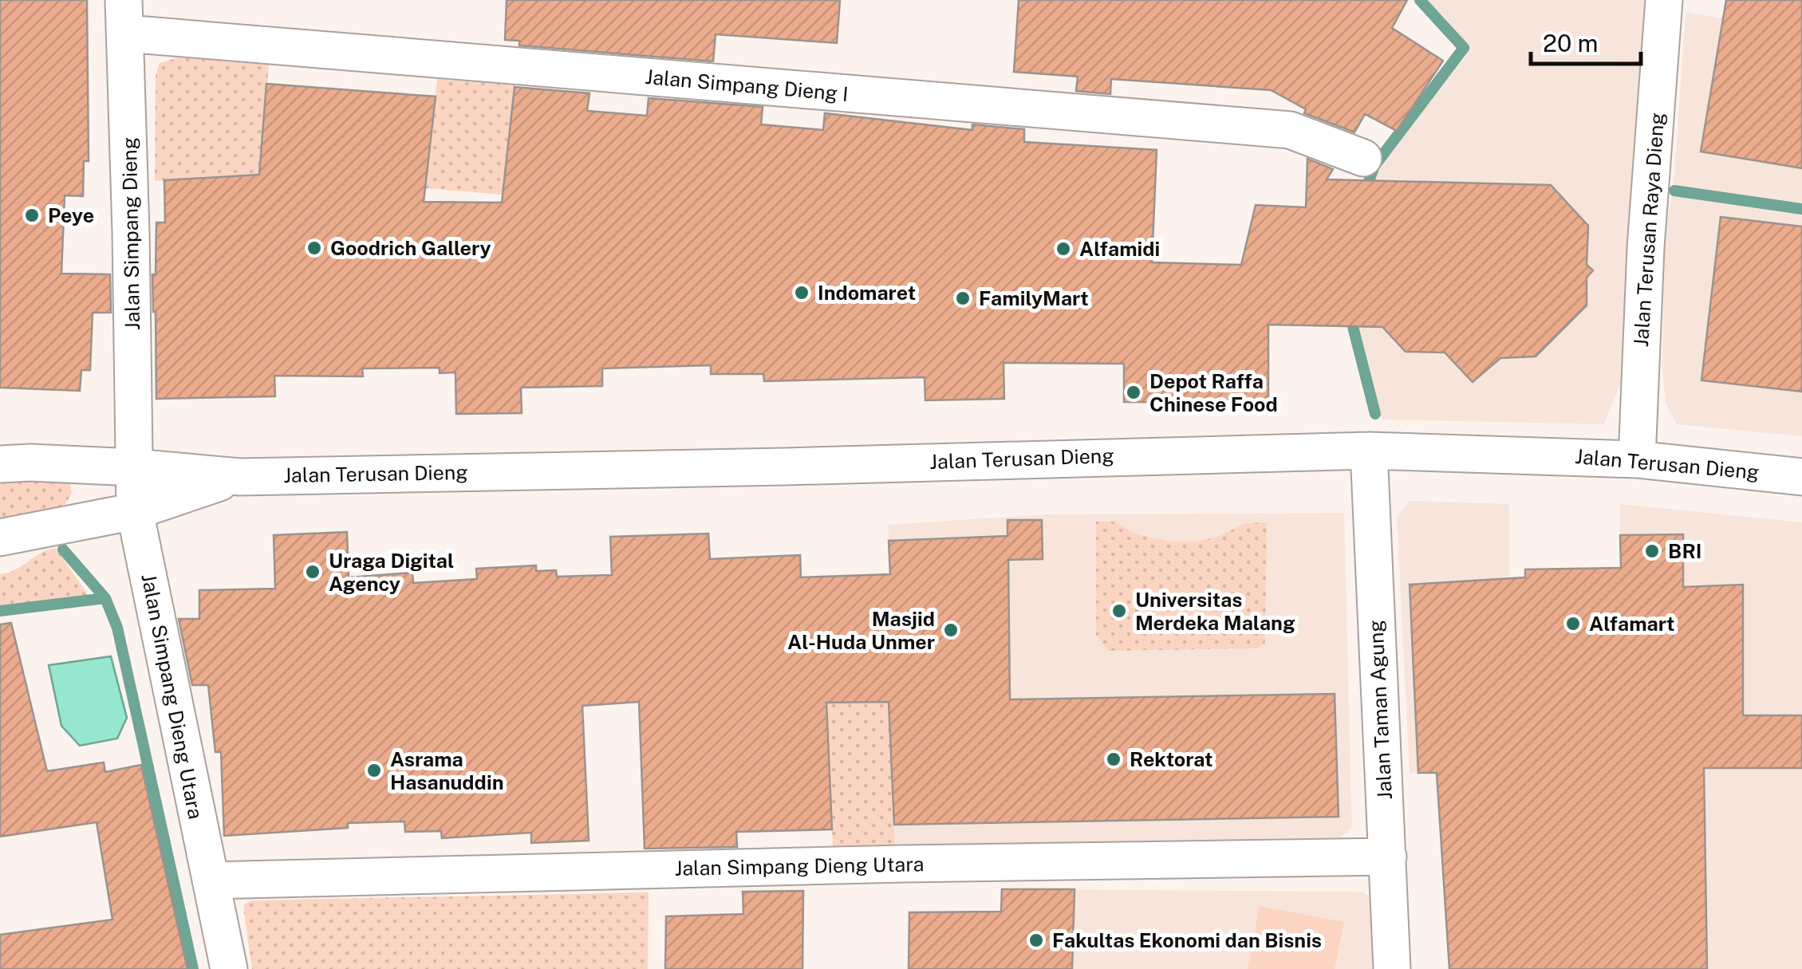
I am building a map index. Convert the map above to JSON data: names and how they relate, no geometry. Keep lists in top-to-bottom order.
{
  "streets": {
    "street": [
      "Jalan Simpang Dieng I",
      "Jalan Terusan Raya Dieng",
      "Jalan Simpang Dieng",
      "Jalan Terusan Dieng",
      "Jalan Simpang Dieng Utara",
      "Jalan Taman Agung"
    ]
  },
  "crossings": [
    ["Jalan Simpang Dieng I", "Jalan Simpang Dieng"],
    ["Jalan Terusan Raya Dieng", "Jalan Terusan Dieng"],
    ["Jalan Simpang Dieng", "Jalan Terusan Dieng"],
    ["Jalan Simpang Dieng", "Jalan Simpang Dieng Utara"],
    ["Jalan Terusan Dieng", "Jalan Simpang Dieng Utara"],
    ["Jalan Terusan Dieng", "Jalan Taman Agung"],
    ["Jalan Simpang Dieng Utara", "Jalan Taman Agung"]
  ],
  "places": [
    "Peye",
    "Goodrich Gallery",
    "Alfamidi",
    "Indomaret",
    "FamilyMart",
    "Depot Raffa Chinese Food",
    "BRI",
    "Uraga Digital Agency",
    "Universitas Merdeka Malang",
    "Alfamart",
    "Masjid Al-Huda Unmer",
    "Rektorat",
    "Asrama Hasanuddin",
    "Fakultas Ekonomi dan Bisnis"
  ],
  "scale_bar": "20 m"
}
